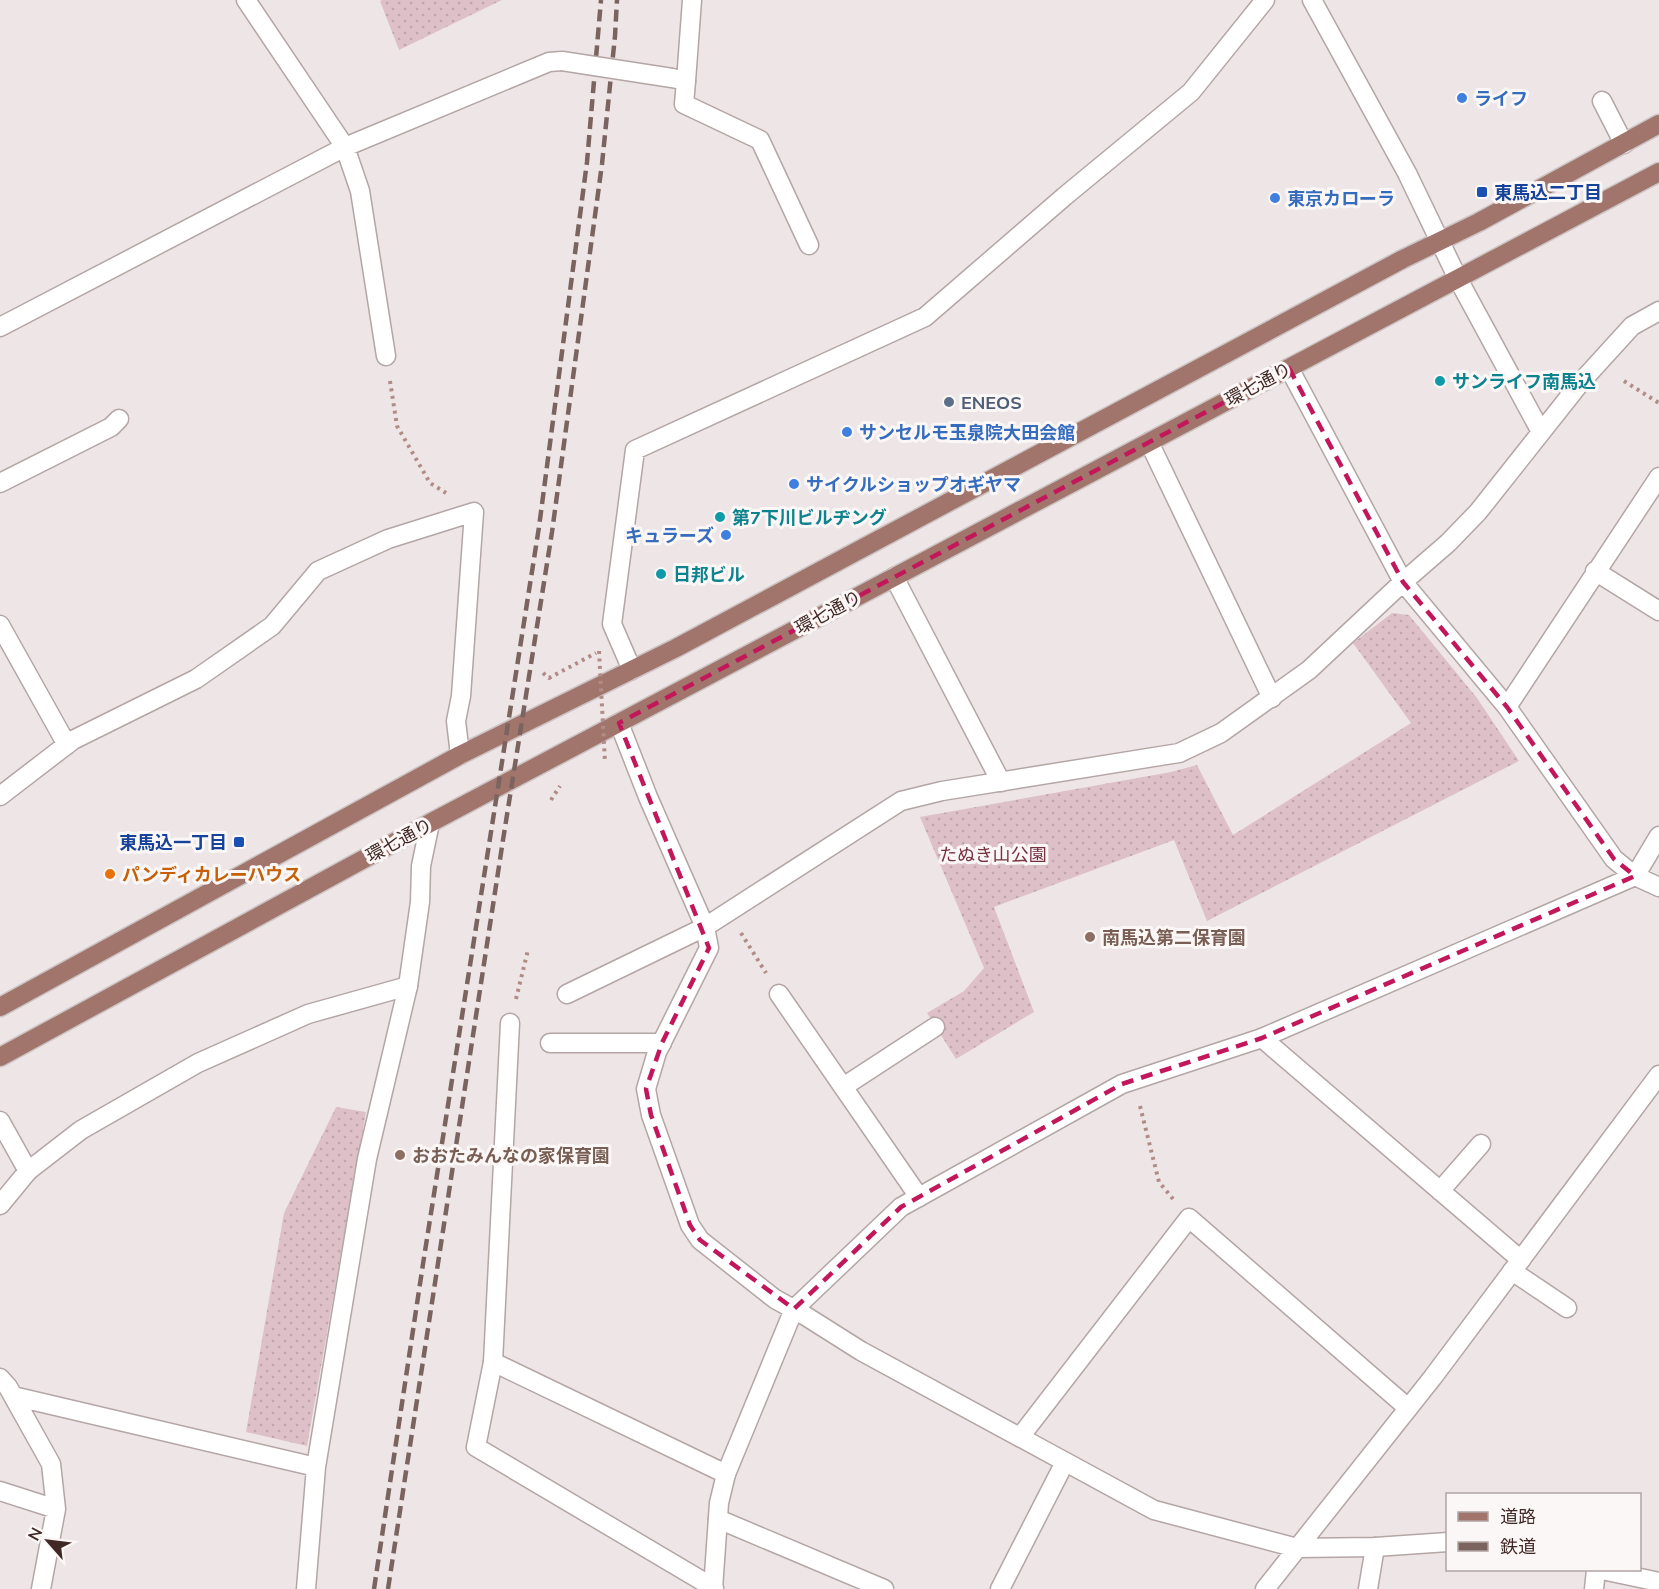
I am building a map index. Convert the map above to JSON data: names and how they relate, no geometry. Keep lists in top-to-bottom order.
{
  "streets": {
    "main road": ["環七通り"]
  },
  "parks": ["たぬき山公園"],
  "places": {
    "other": [
      "ライフ",
      "東京カローラ",
      "サンライフ南馬込",
      "ENEOS",
      "サンセルモ玉泉院大田会館",
      "サイクルショップオギヤマ",
      "第7下川ビルヂング",
      "キュラーズ",
      "日邦ビル",
      "パンディカレーハウス",
      "南馬込第二保育園",
      "おおたみんなの家保育園"
    ],
    "transit": ["東馬込二丁目", "東馬込一丁目"]
  },
  "legend": ["道路", "鉄道"],
  "north": "top left"
}
